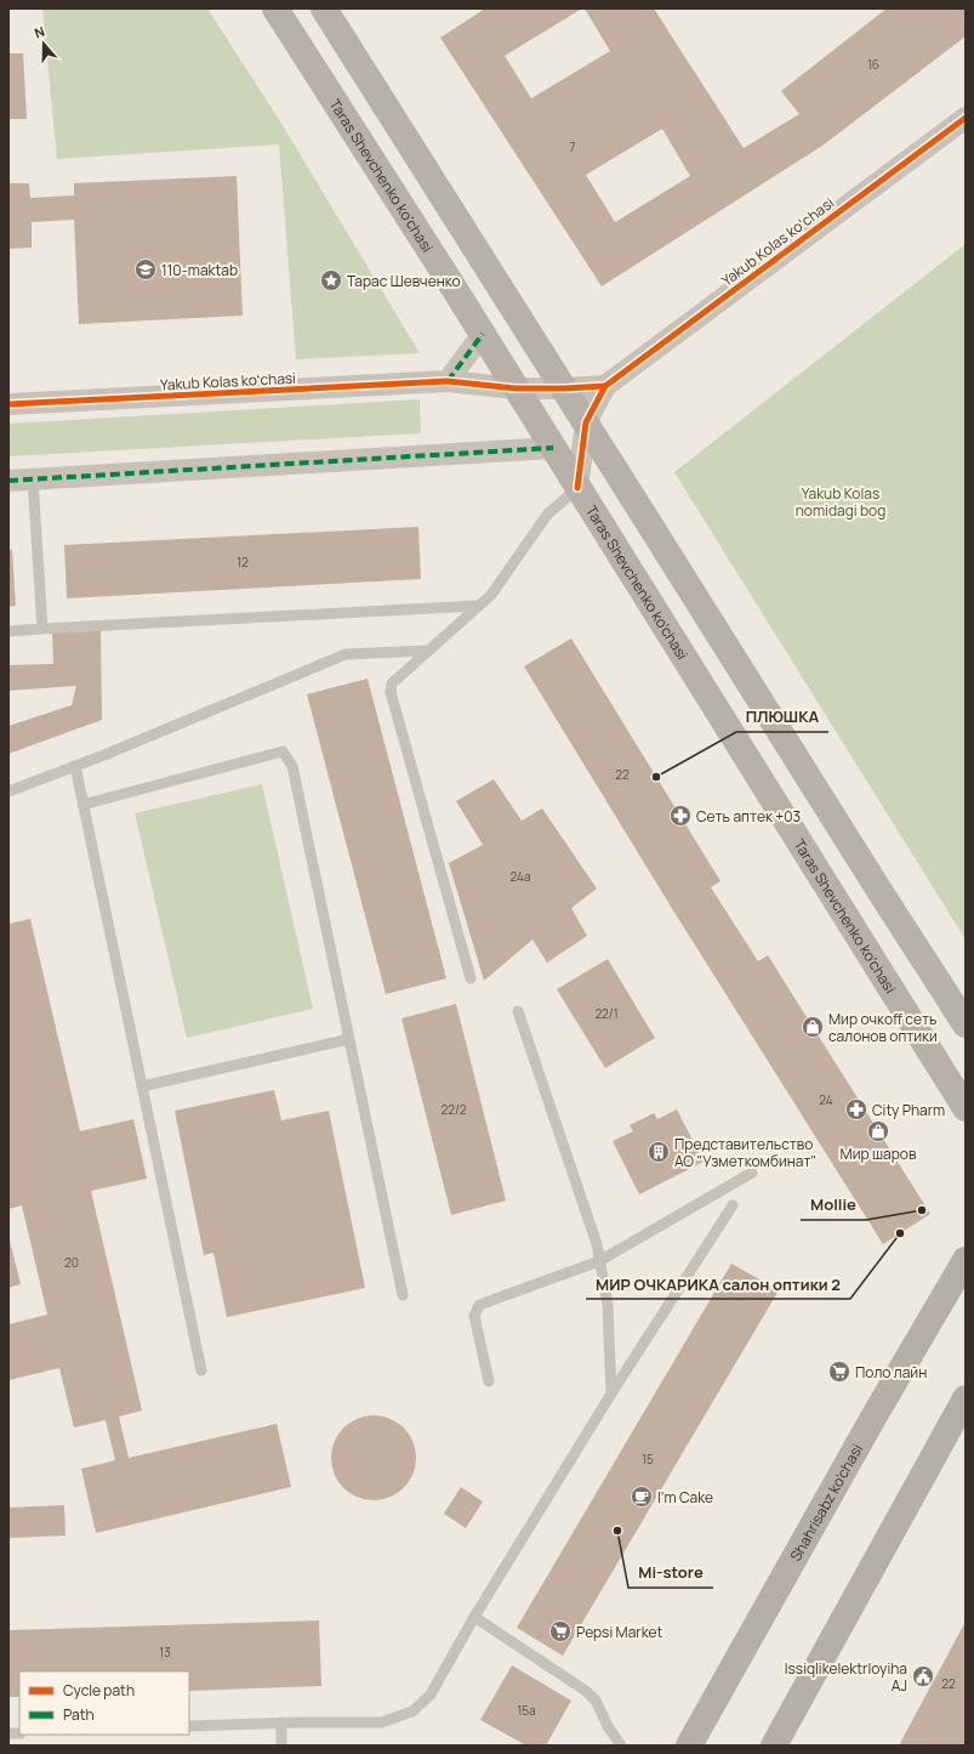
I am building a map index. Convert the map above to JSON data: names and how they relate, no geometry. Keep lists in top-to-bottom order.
{
  "streets": {
    "main road": ["Taras Shevchenko ko'chasi", "Shahrisabz ko'chasi"],
    "street": ["Yakub Kolas koʻchasi"]
  },
  "crossings": [
    ["Taras Shevchenko ko'chasi", "Yakub Kolas koʻchasi"]
  ],
  "parks": ["Yakub Kolas nomidagi bog"],
  "places": {
    "school or university": ["110-maktab"],
    "place": ["Тарас Шевченко"],
    "other": [
      "ПЛЮШКА",
      "Mollie",
      "МИР ОЧКАРИКА салон оптики 2",
      "Mi-store"
    ],
    "pharmacy": ["Сеть аптек +03", "City Pharm"],
    "shop": ["Мир очкоff сеть салонов оптики", "Мир шаров"],
    "building": ["Представительство АО \"Узметкомбинат\""],
    "supermarket": ["Поло лайн", "Pepsi Market"],
    "cafe": ["I'm Cake"],
    "public building": ["Issiqlikelektrloyiha AJ"]
  },
  "house_numbers": [
    "16",
    "7",
    "12",
    "22",
    "24a",
    "22/1",
    "24",
    "22/2",
    "20",
    "15",
    "13",
    "22",
    "15a"
  ],
  "legend": ["Cycle path", "Path"],
  "north": "top"
}
